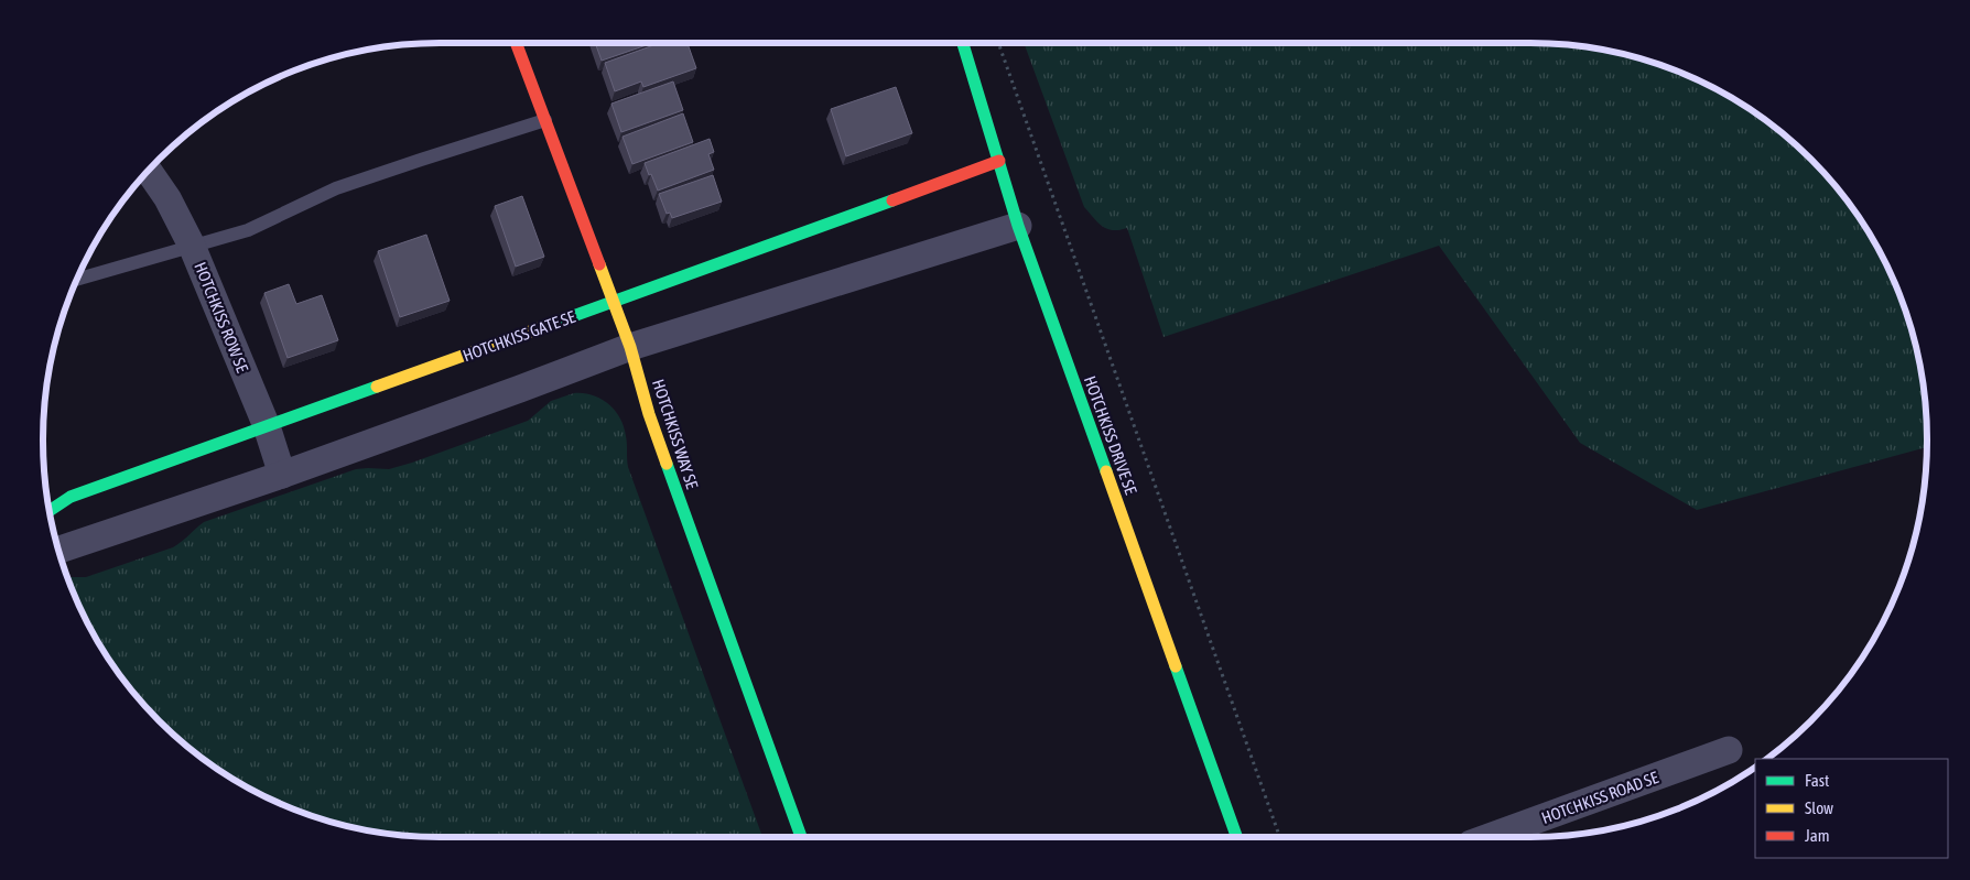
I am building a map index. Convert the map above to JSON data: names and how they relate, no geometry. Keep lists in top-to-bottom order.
{
  "streets": {
    "street": [
      "HOTCHKISS ROW SE",
      "HOTCHKISS GATE SE",
      "HOTCHKISS WAY SE",
      "HOTCHKISS DRIVE SE",
      "HOTCHKISS ROAD SE"
    ]
  },
  "crossings": [
    ["HOTCHKISS ROW SE", "HOTCHKISS GATE SE"],
    ["HOTCHKISS GATE SE", "HOTCHKISS WAY SE"],
    ["HOTCHKISS GATE SE", "HOTCHKISS DRIVE SE"]
  ],
  "legend": ["Fast", "Slow", "Jam"]
}
